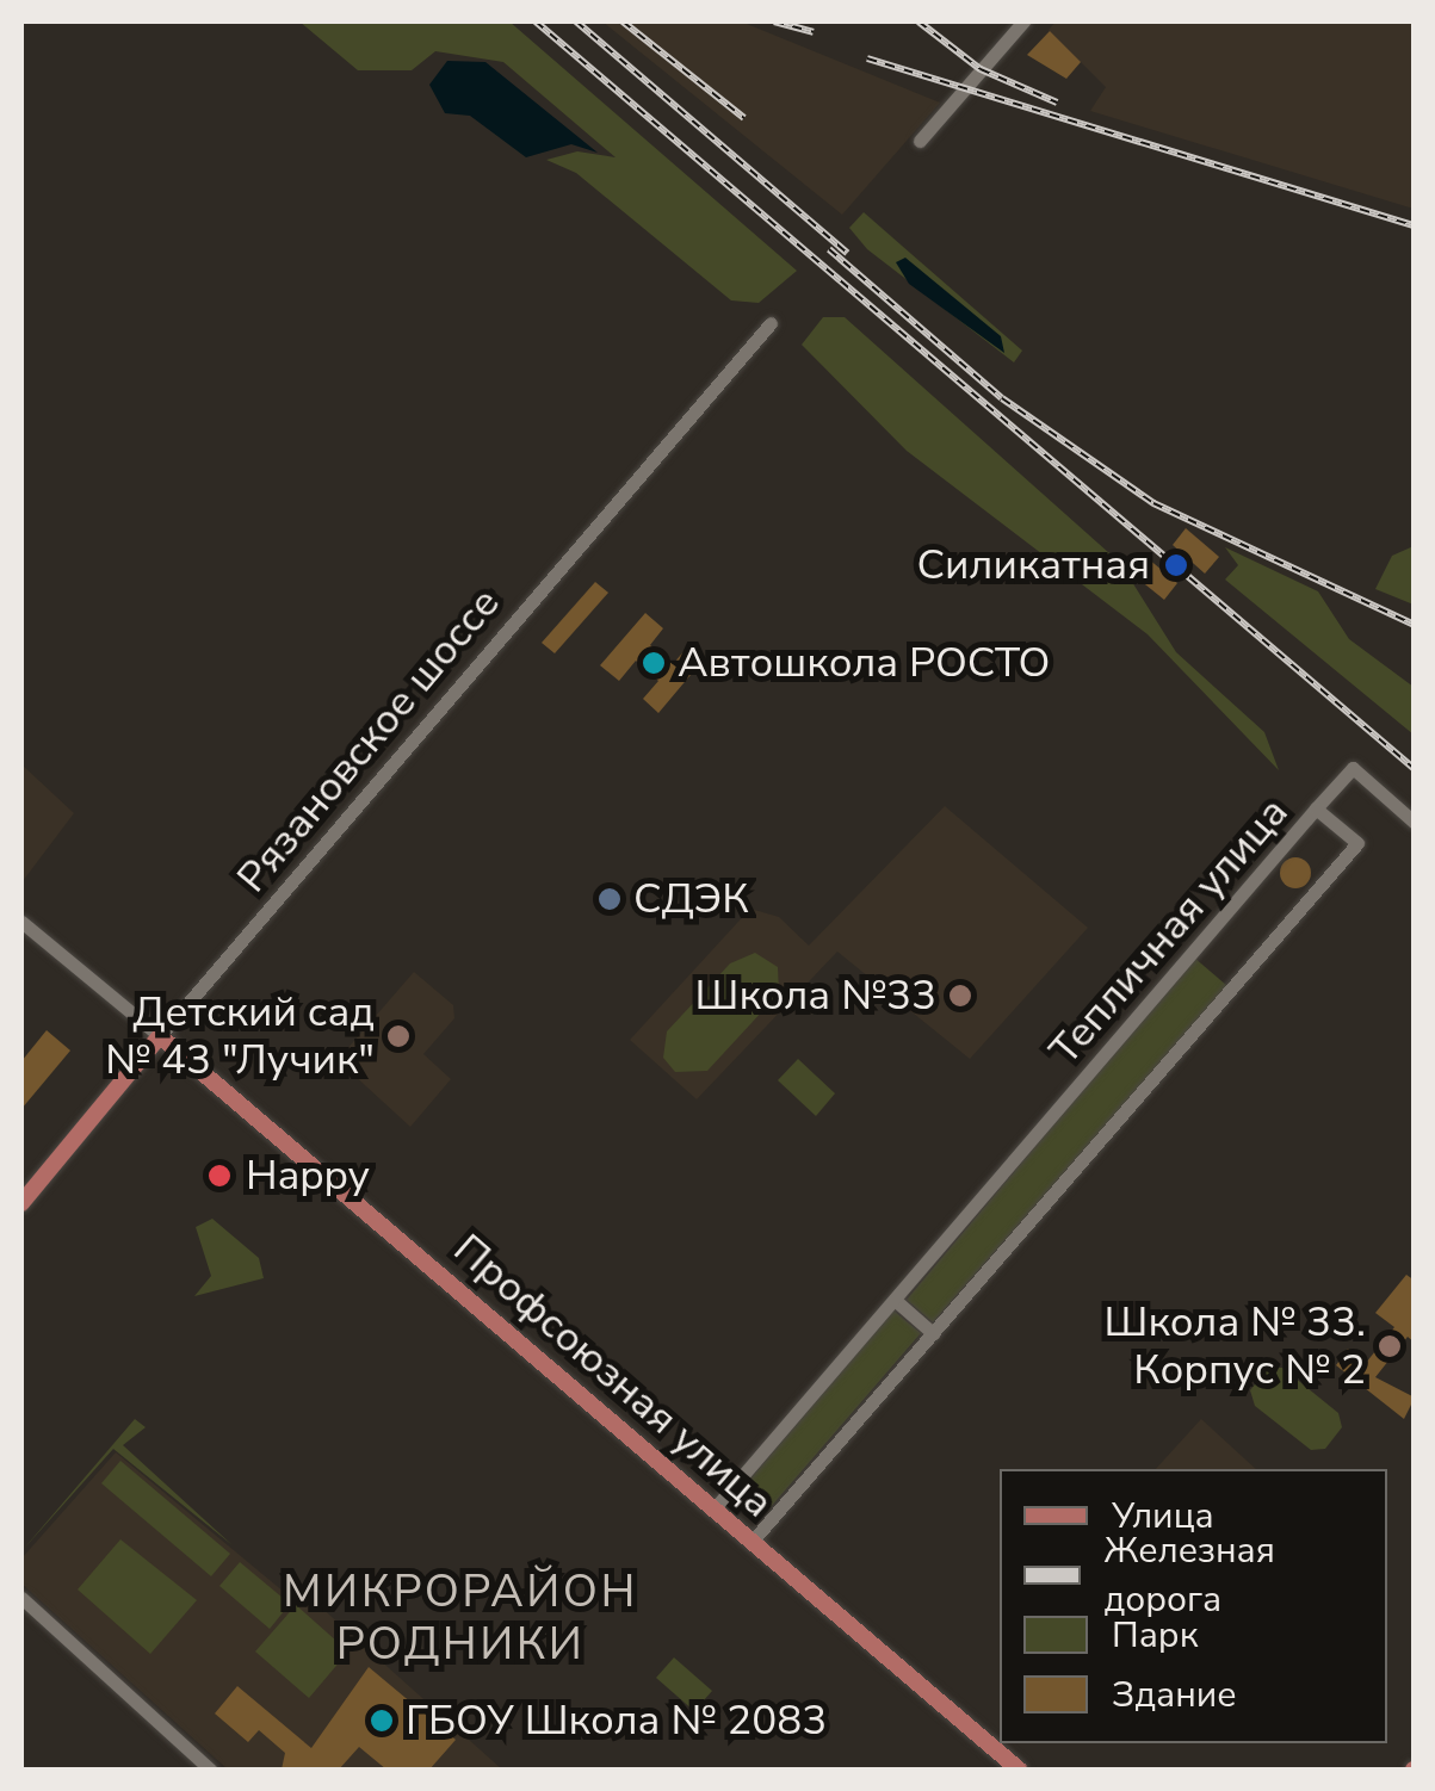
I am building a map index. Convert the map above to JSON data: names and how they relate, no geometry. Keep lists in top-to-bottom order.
{
  "streets": {
    "main road": ["Рязановское шоссе", "Профсоюзная улица"],
    "street": ["Тепличная улица"]
  },
  "crossings": [
    ["Рязановское шоссе", "Профсоюзная улица"],
    ["Тепличная улица", "Профсоюзная улица"]
  ],
  "districts": ["МИКРОРАЙОН РОДНИКИ"],
  "places": [
    "Силикатная",
    "Автошкола РОСТО",
    "СДЭК",
    "Школа №33",
    "Детский сад № 43 \"Лучик\"",
    "Happy",
    "Школа № 33. Корпус № 2",
    "ГБОУ Школа № 2083"
  ],
  "legend": [
    "Улица",
    "Железная дорога",
    "Парк",
    "Здание"
  ]
}
